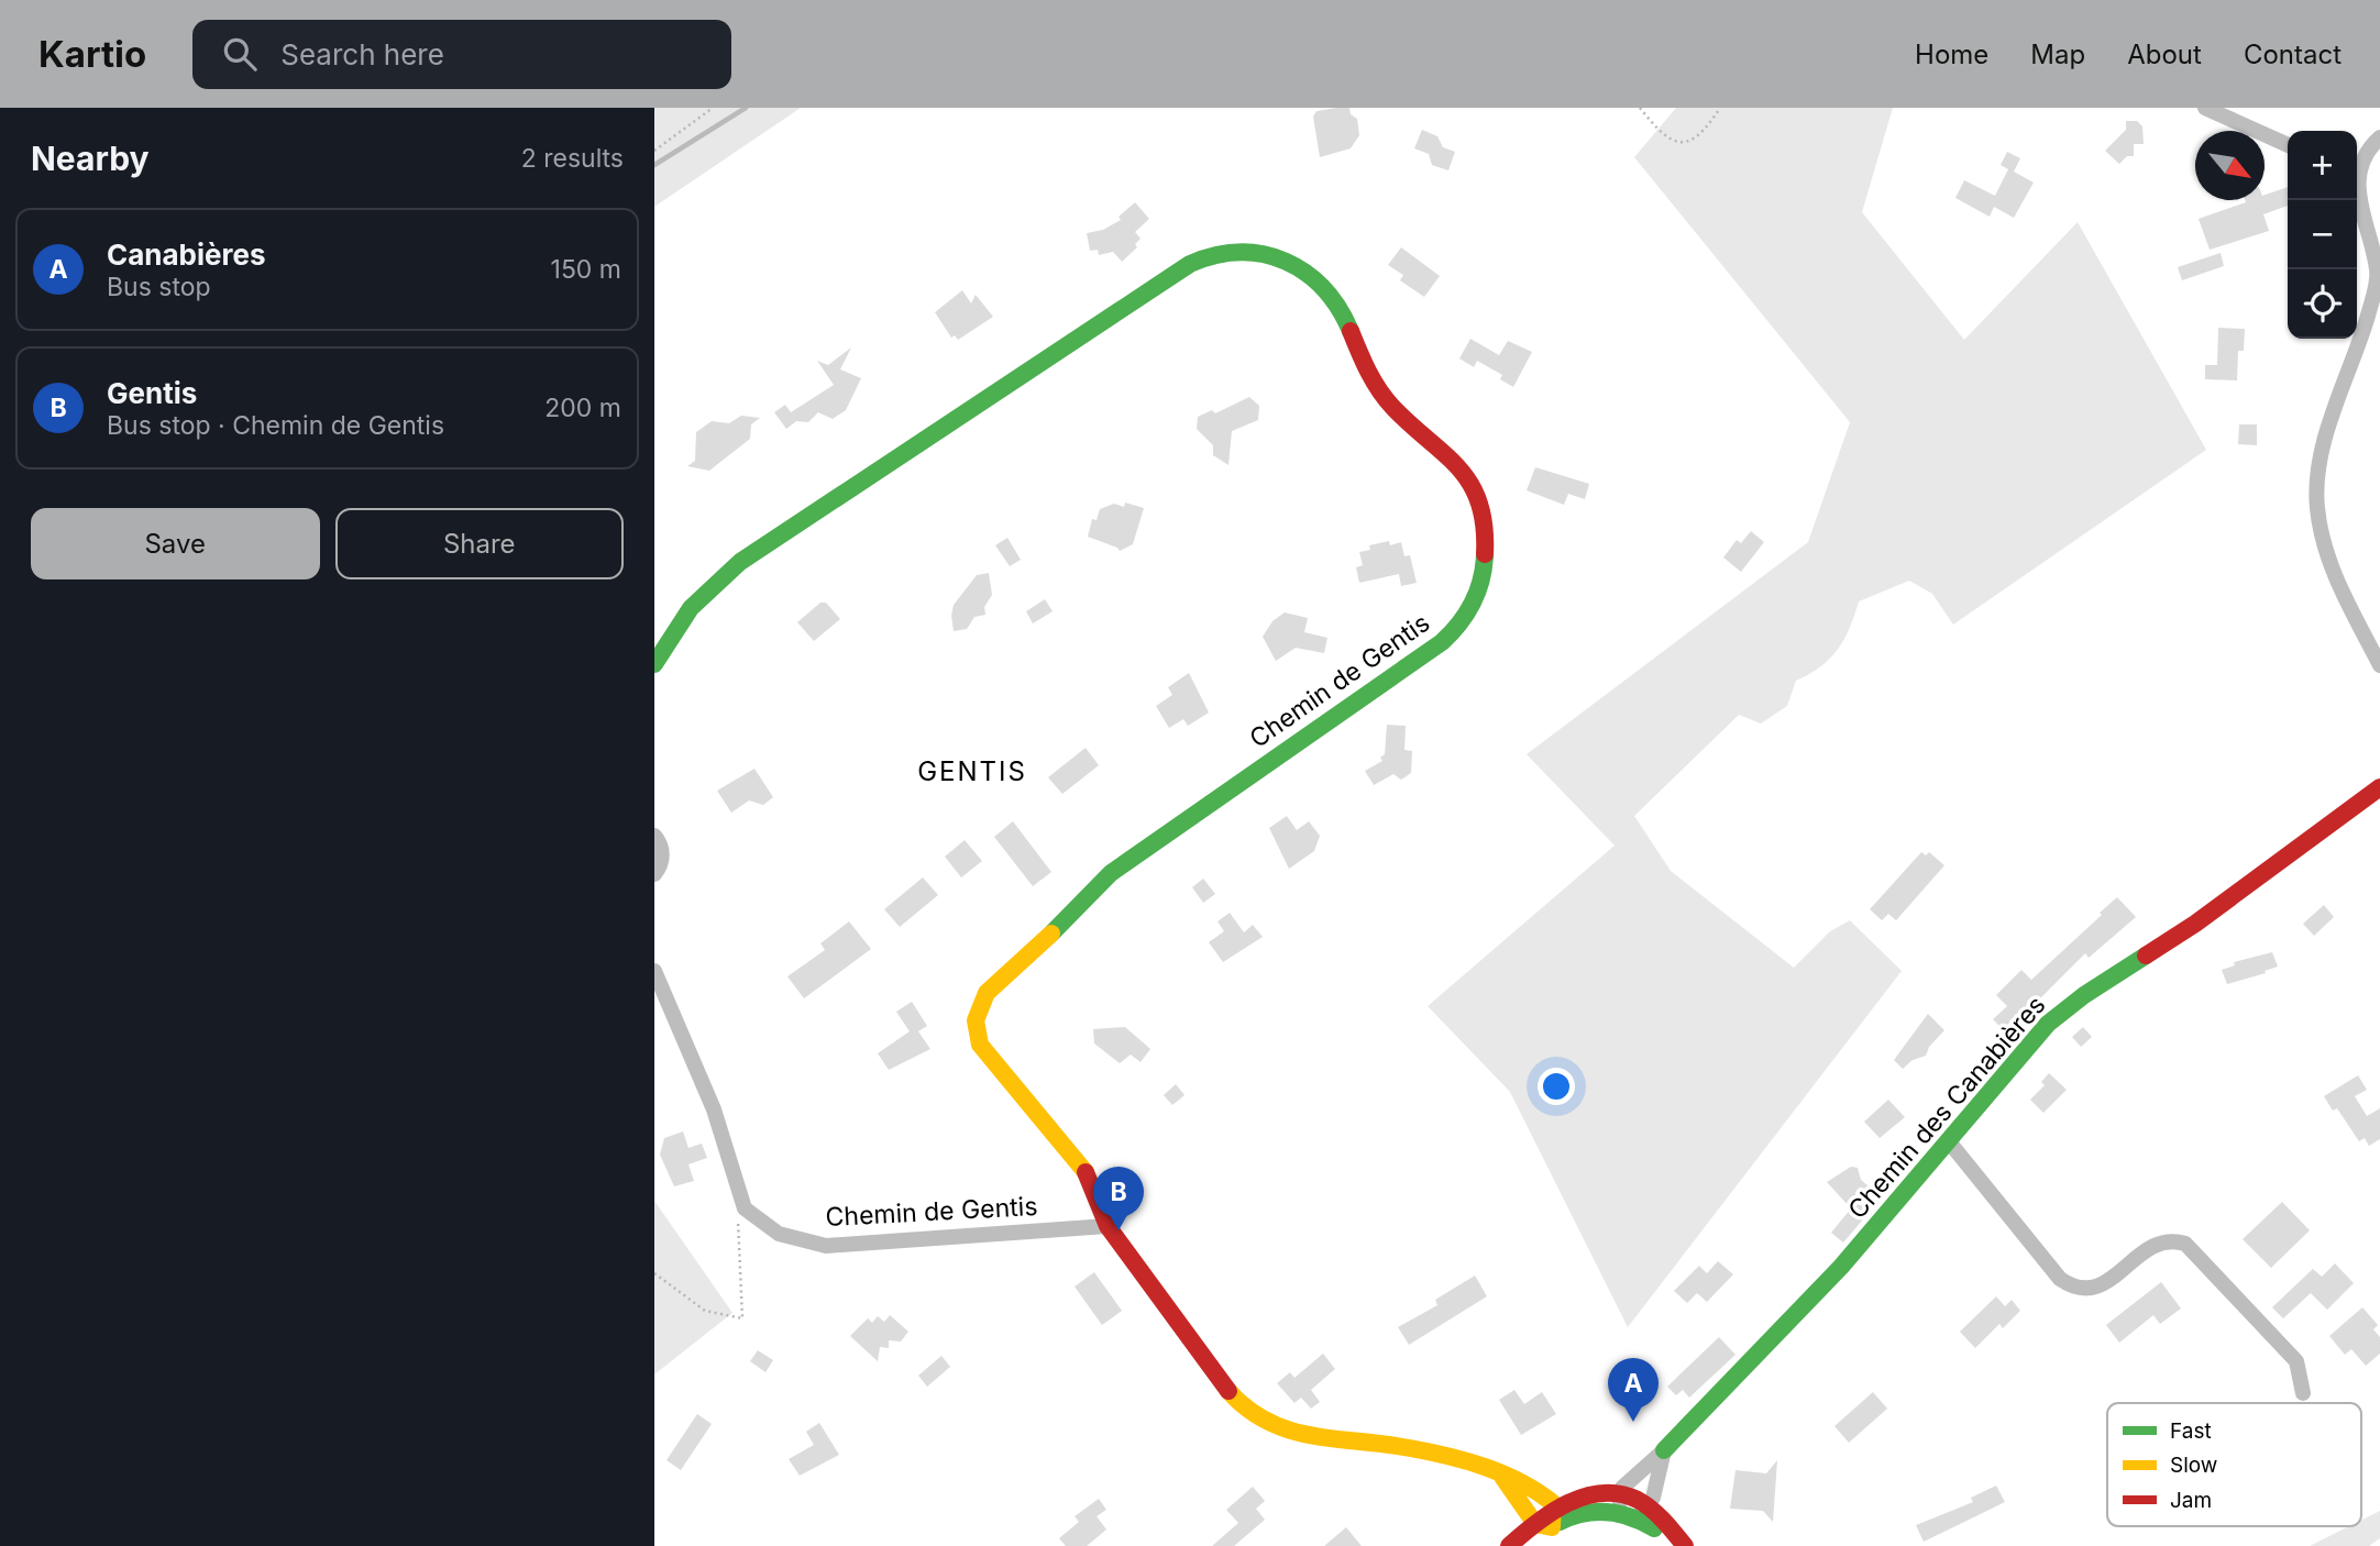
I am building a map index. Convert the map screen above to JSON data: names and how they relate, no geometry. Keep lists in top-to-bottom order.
{
  "streets": {
    "street": ["Chemin de Gentis", "Chemin des Canabières"]
  },
  "districts": ["GENTIS"],
  "legend": ["Fast", "Slow", "Jam"],
  "north": "bottom right",
  "page": {
    "header": "Kartio",
    "search": "Search here",
    "nav": [
      "Home",
      "Map",
      "About",
      "Contact"
    ],
    "heading": ["Nearby", "2 results"],
    "map_buttons": ["+", "−"],
    "list": [
      {
        "mark": "A",
        "name": "Canabières",
        "note": "Bus stop",
        "value": "150 m"
      },
      {
        "mark": "B",
        "name": "Gentis",
        "note": "Bus stop · Chemin de Gentis",
        "value": "200 m"
      }
    ],
    "buttons": ["Save", "Share"],
    "pins": ["B", "A"]
  }
}
